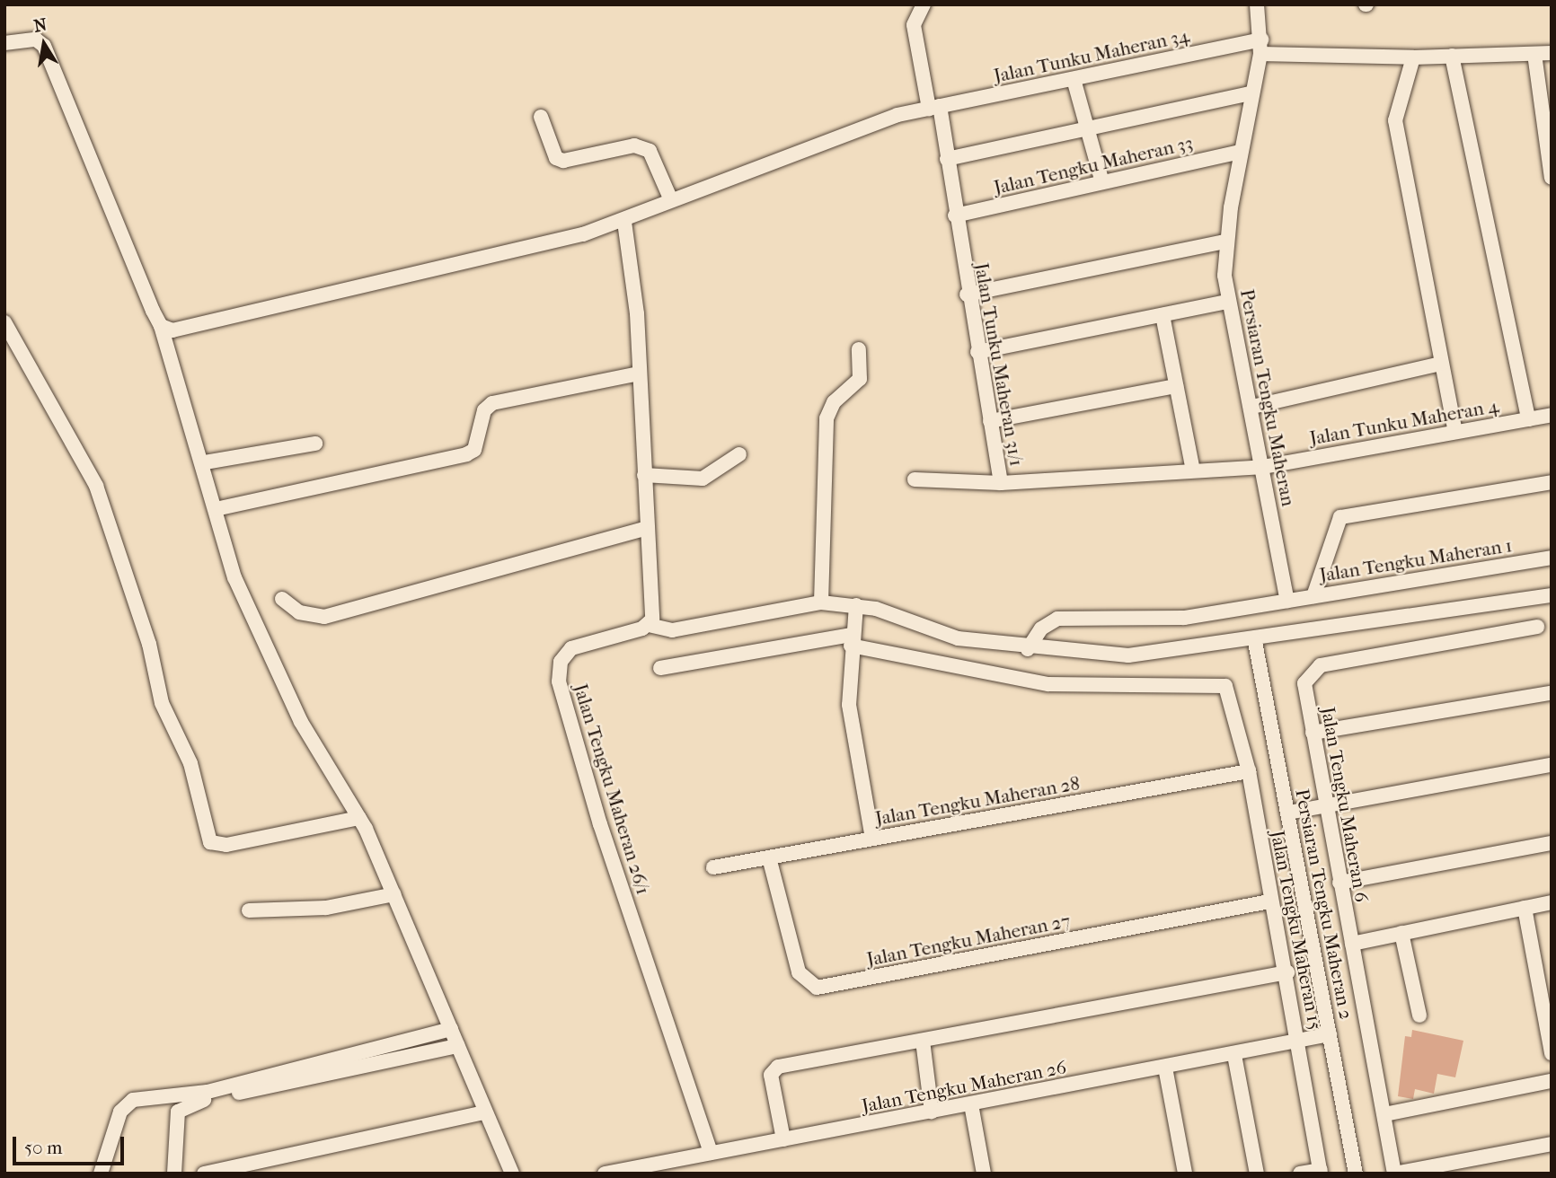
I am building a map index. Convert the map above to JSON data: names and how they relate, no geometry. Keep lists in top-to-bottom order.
{
  "streets": {
    "street": [
      "Jalan Tunku Maheran 34",
      "Jalan Tengku Maheran 33",
      "Jalan Tunku Maheran 31/1",
      "Persiaran Tengku Maheran",
      "Jalan Tunku Maheran 4",
      "Jalan Tengku Maheran 1",
      "Jalan Tengku Maheran 26/1",
      "Jalan Tengku Maheran 28",
      "Jalan Tengku Maheran 6",
      "Persiaran Tengku Maheran 2",
      "Jalan Tengku Maheran 15",
      "Jalan Tengku Maheran 27",
      "Jalan Tengku Maheran 26"
    ]
  },
  "crossings": [
    ["Jalan Tunku Maheran 34", "Jalan Tunku Maheran 31/1"],
    ["Jalan Tunku Maheran 34", "Persiaran Tengku Maheran"],
    ["Jalan Tengku Maheran 33", "Jalan Tunku Maheran 31/1"],
    ["Jalan Tengku Maheran 33", "Persiaran Tengku Maheran"],
    ["Jalan Tunku Maheran 31/1", "Persiaran Tengku Maheran"],
    ["Jalan Tunku Maheran 31/1", "Jalan Tunku Maheran 4"],
    ["Persiaran Tengku Maheran", "Jalan Tunku Maheran 4"],
    ["Persiaran Tengku Maheran", "Jalan Tengku Maheran 1"],
    ["Jalan Tengku Maheran 26/1", "Jalan Tengku Maheran 26"],
    ["Jalan Tengku Maheran 28", "Jalan Tengku Maheran 15"],
    ["Jalan Tengku Maheran 28", "Jalan Tengku Maheran 27"],
    ["Persiaran Tengku Maheran 2", "Jalan Tengku Maheran 26"],
    ["Jalan Tengku Maheran 15", "Jalan Tengku Maheran 27"],
    ["Jalan Tengku Maheran 15", "Jalan Tengku Maheran 26"]
  ],
  "scale_bar": "50 m",
  "north": "top"
}
